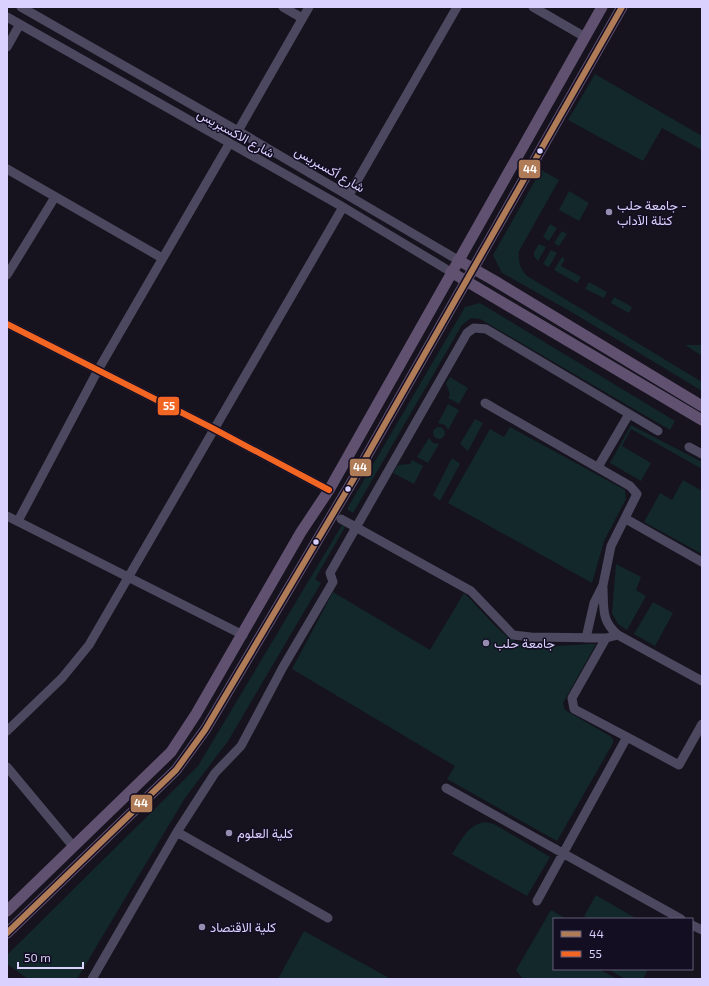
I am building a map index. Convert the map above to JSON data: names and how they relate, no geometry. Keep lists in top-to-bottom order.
{
  "streets": {
    "street": ["شارع الاكسبريس", "شارع أكسبريس"]
  },
  "places": [
    "جامعة حلب - كتلة الآداب",
    "جامعة حلب",
    "كلية العلوم",
    "كلية الاقتصاد"
  ],
  "lines": ["transit line 44", "transit line 55"],
  "legend": ["44", "55"],
  "scale_bar": "50 m"
}
